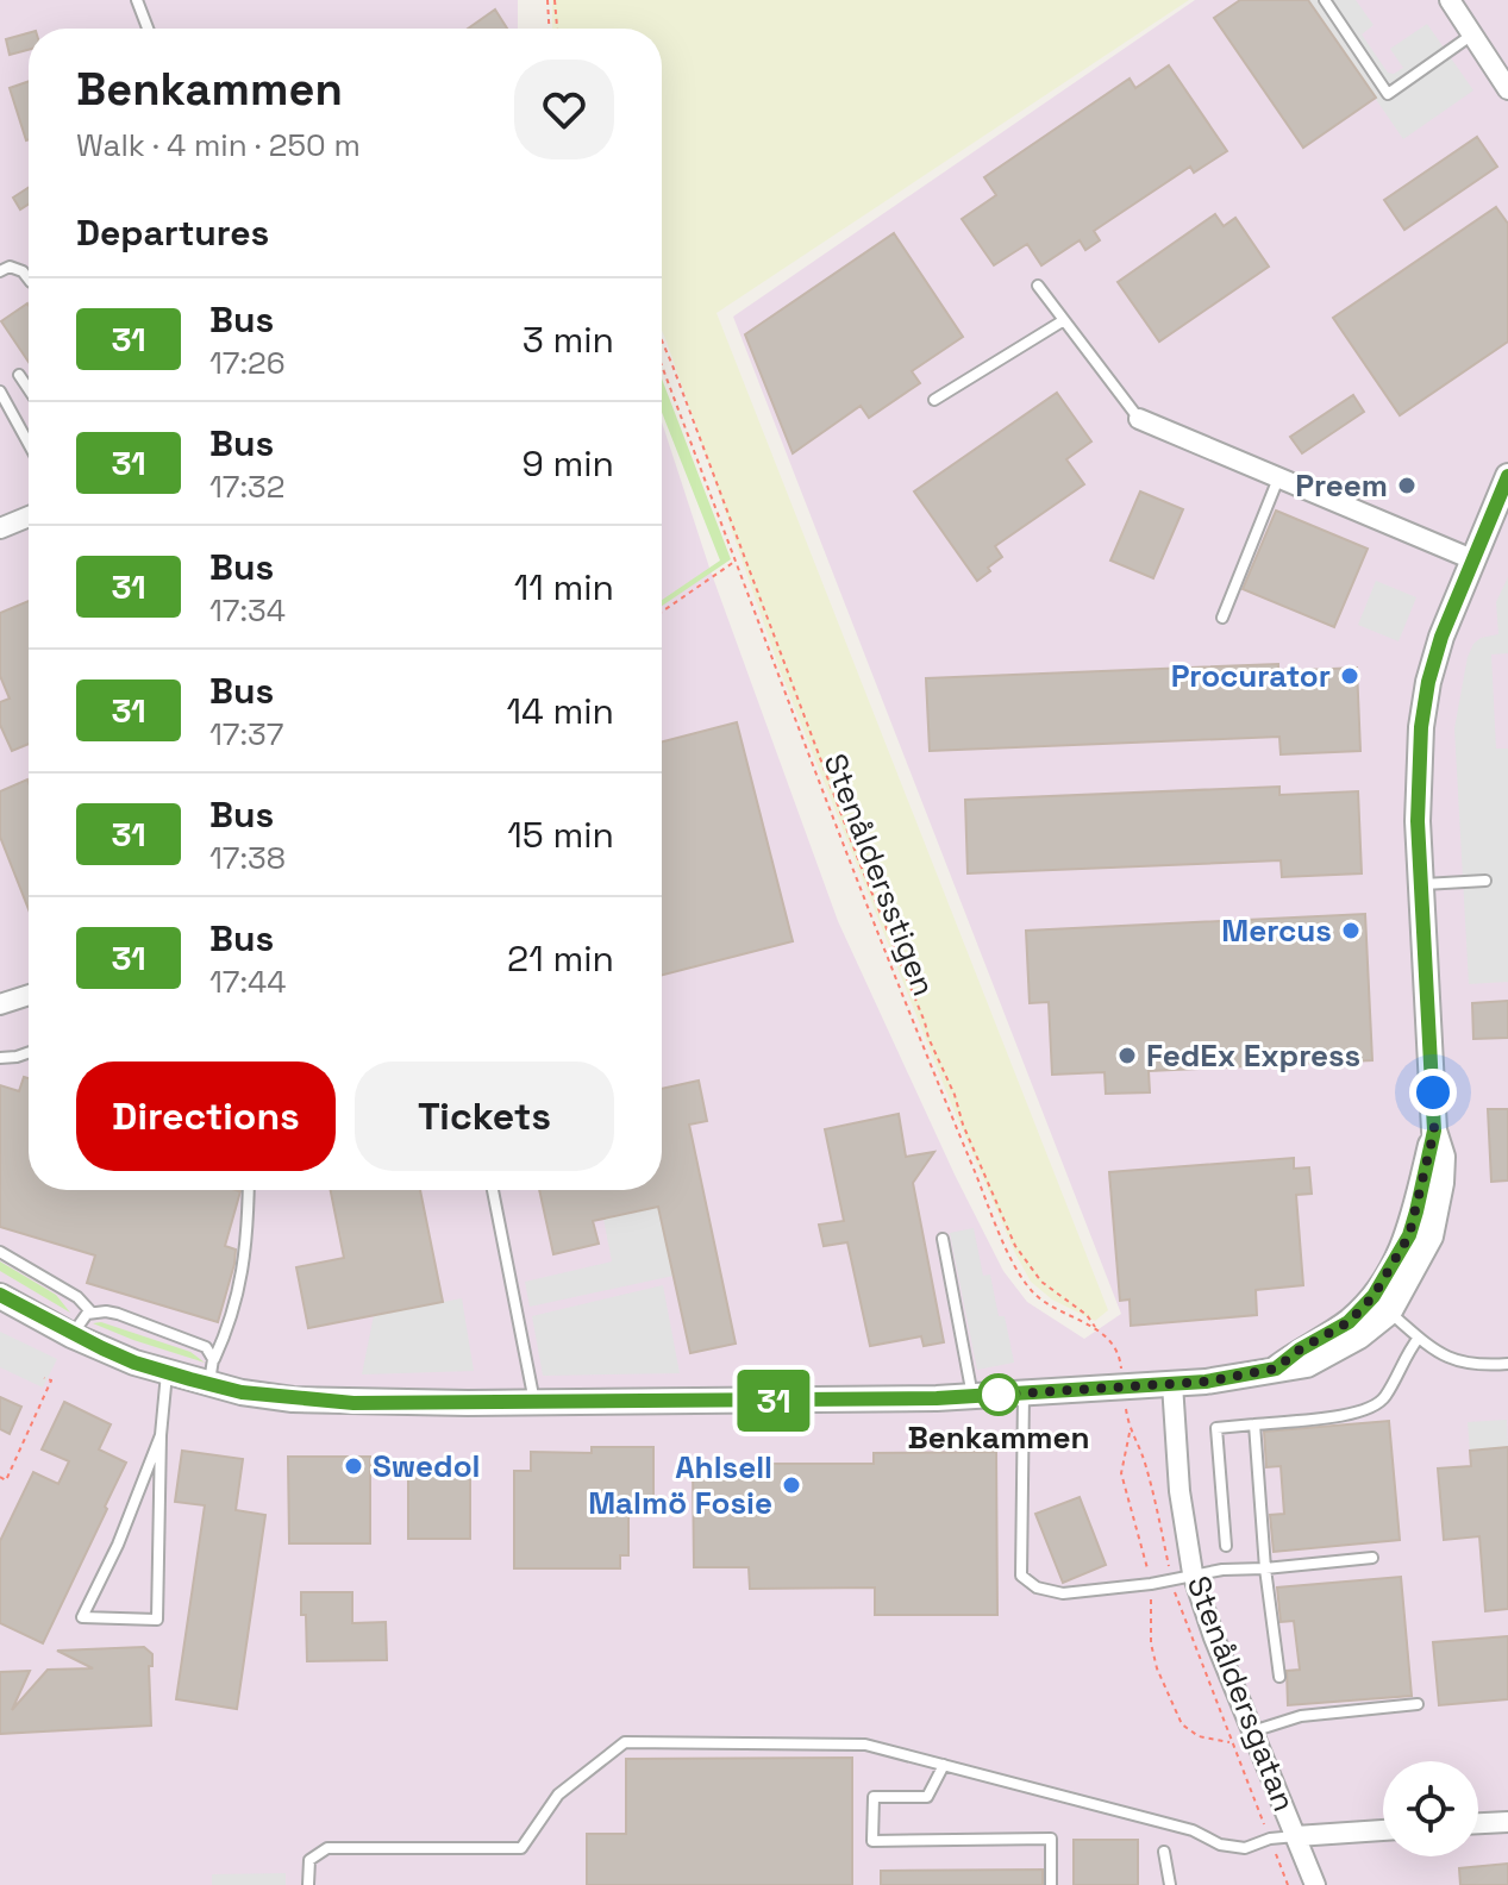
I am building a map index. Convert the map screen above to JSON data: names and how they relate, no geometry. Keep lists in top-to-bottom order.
{
  "streets": {
    "street": ["Stenåldersgatan"],
    "path": ["Stenåldersstigen"]
  },
  "places": [
    "Preem",
    "Procurator",
    "Mercus",
    "FedEx Express",
    "Benkammen",
    "Swedol",
    "Ahlsell Malmö Fosie"
  ],
  "lines": ["bus line 31"],
  "page": {
    "on_map": "31",
    "heading": [
      ["Benkammen", "Walk · 4 min · 250 m"],
      "Departures"
    ],
    "list": [
      {
        "mark": "31",
        "name": "Bus",
        "note": "17:26",
        "value": "3 min"
      },
      {
        "mark": "31",
        "name": "Bus",
        "note": "17:32",
        "value": "9 min"
      },
      {
        "mark": "31",
        "name": "Bus",
        "note": "17:34",
        "value": "11 min"
      },
      {
        "mark": "31",
        "name": "Bus",
        "note": "17:37",
        "value": "14 min"
      },
      {
        "mark": "31",
        "name": "Bus",
        "note": "17:38",
        "value": "15 min"
      },
      {
        "mark": "31",
        "name": "Bus",
        "note": "17:44",
        "value": "21 min"
      }
    ],
    "buttons": ["Directions", "Tickets"]
  }
}
